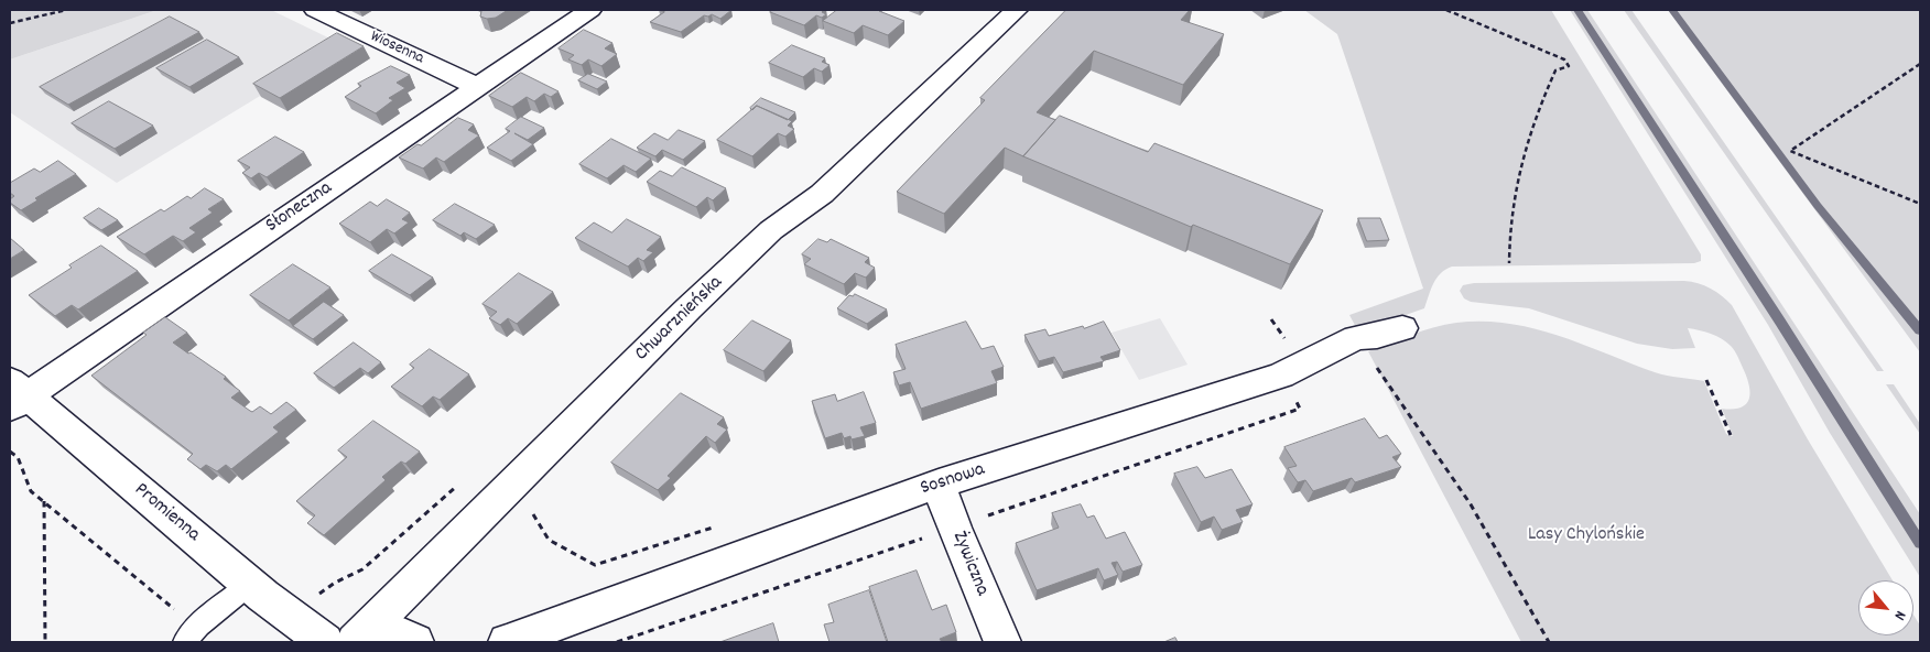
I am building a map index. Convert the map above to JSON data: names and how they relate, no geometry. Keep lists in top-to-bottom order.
{
  "streets": {
    "street": [
      "Wiosenna",
      "Słoneczna",
      "Chwarznieńska",
      "Sosnowa",
      "Promienna",
      "Żywiczna"
    ]
  },
  "crossings": [
    ["Wiosenna", "Słoneczna"],
    ["Słoneczna", "Promienna"],
    ["Sosnowa", "Żywiczna"]
  ],
  "parks": ["Lasy Chylońskie"],
  "north": "bottom right"
}
